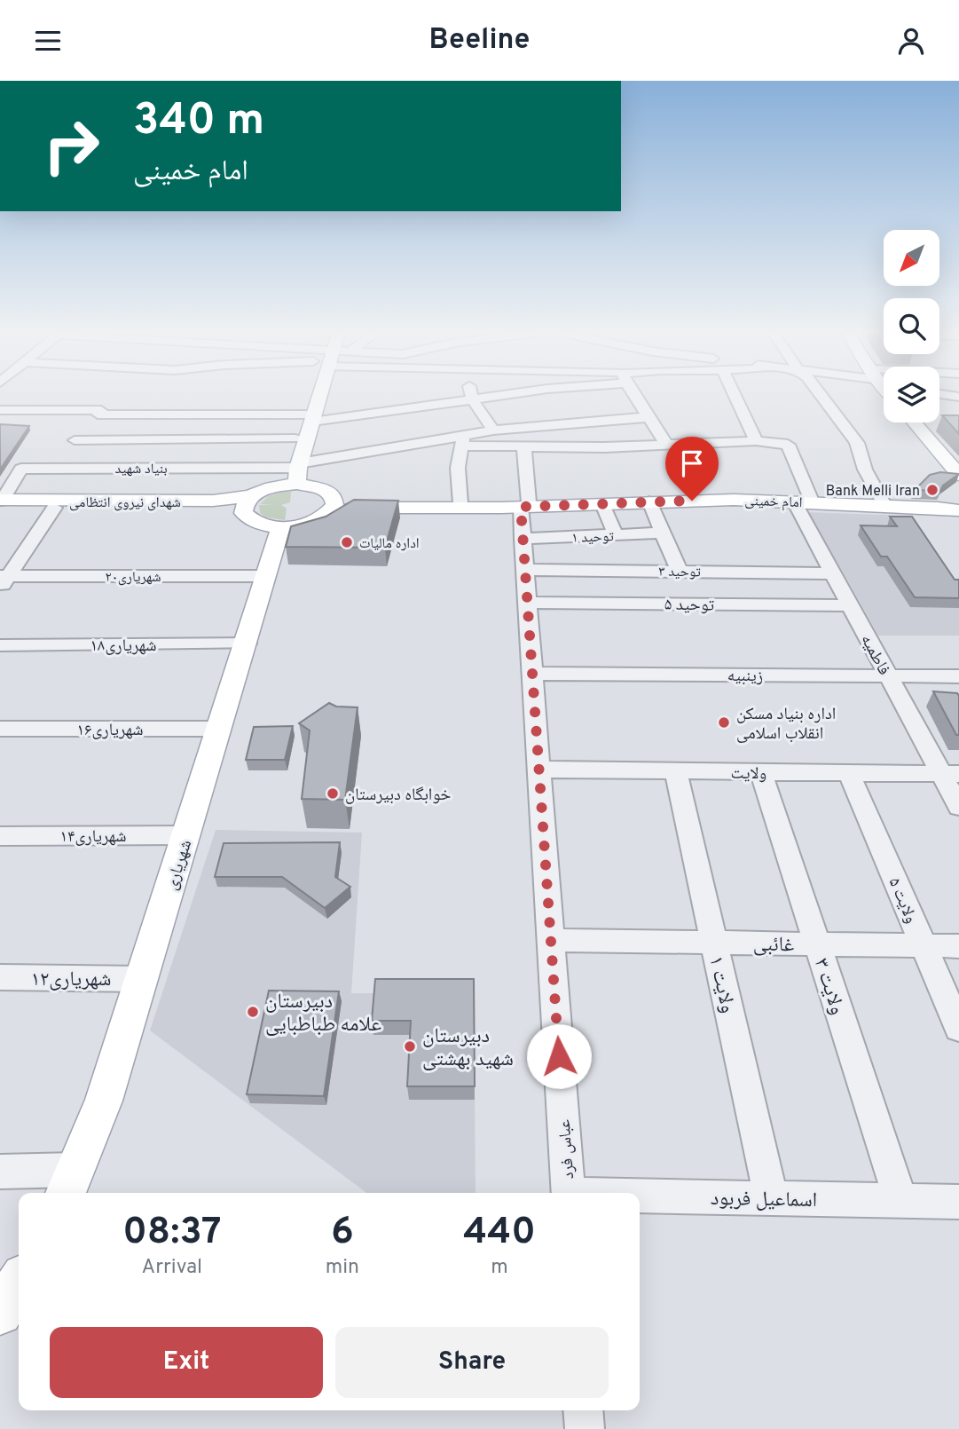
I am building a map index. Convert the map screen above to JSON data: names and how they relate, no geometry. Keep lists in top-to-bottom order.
{
  "streets": {
    "main road": ["امام خمینی", "شهدای نیروی انتظامی", "شهریاری"],
    "street": [
      "بنیاد شهید",
      "توحید ۱",
      "توحید ۳",
      "شهریاری۲۰",
      "توحید ۵",
      "شهریاری۱۸",
      "فاطمیه",
      "زینبیه",
      "شهریاری۱۶",
      "ولایت",
      "شهریاری۱۴",
      "ولایت ۵",
      "غائبی",
      "شهریاری۱۲",
      "ولایت ۱",
      "ولایت ۳",
      "عباس فرد",
      "اسماعیل فربود"
    ]
  },
  "crossings": [
    ["بنیاد شهید", "شهدای نیروی انتظامی"],
    ["امام خمینی", "فاطمیه"],
    ["امام خمینی", "عباس فرد"],
    ["توحید ۱", "عباس فرد"],
    ["توحید ۳", "فاطمیه"],
    ["توحید ۳", "عباس فرد"],
    ["شهریاری۲۰", "شهریاری"],
    ["توحید ۵", "فاطمیه"],
    ["توحید ۵", "عباس فرد"],
    ["شهریاری۱۸", "شهریاری"],
    ["فاطمیه", "زینبیه"],
    ["فاطمیه", "ولایت"],
    ["زینبیه", "عباس فرد"],
    ["شهریاری۱۶", "شهریاری"],
    ["ولایت", "ولایت ۵"],
    ["ولایت", "ولایت ۱"],
    ["ولایت", "ولایت ۳"],
    ["ولایت", "عباس فرد"],
    ["شهریاری۱۴", "شهریاری"],
    ["شهریاری", "شهریاری۱۲"],
    ["ولایت ۵", "غائبی"],
    ["غائبی", "ولایت ۱"],
    ["غائبی", "ولایت ۳"],
    ["غائبی", "عباس فرد"],
    ["ولایت ۱", "اسماعیل فربود"],
    ["ولایت ۳", "اسماعیل فربود"]
  ],
  "places": [
    "Bank Melli Iran",
    "اداره مالیات",
    "اداره بنیاد مسکن انقلاب اسلامی",
    "خوابگاه دبیرستان",
    "دبیرستان علامه طباطبایی",
    "دبیرستان شهید بهشتی"
  ],
  "north": "bottom left",
  "page": {
    "header": "Beeline",
    "turn": ["340 m", "امام خمینی"],
    "eta": [
      "08:37",
      "Arrival",
      "6",
      "min",
      "440",
      "m"
    ],
    "buttons": ["Exit", "Share"]
  }
}
